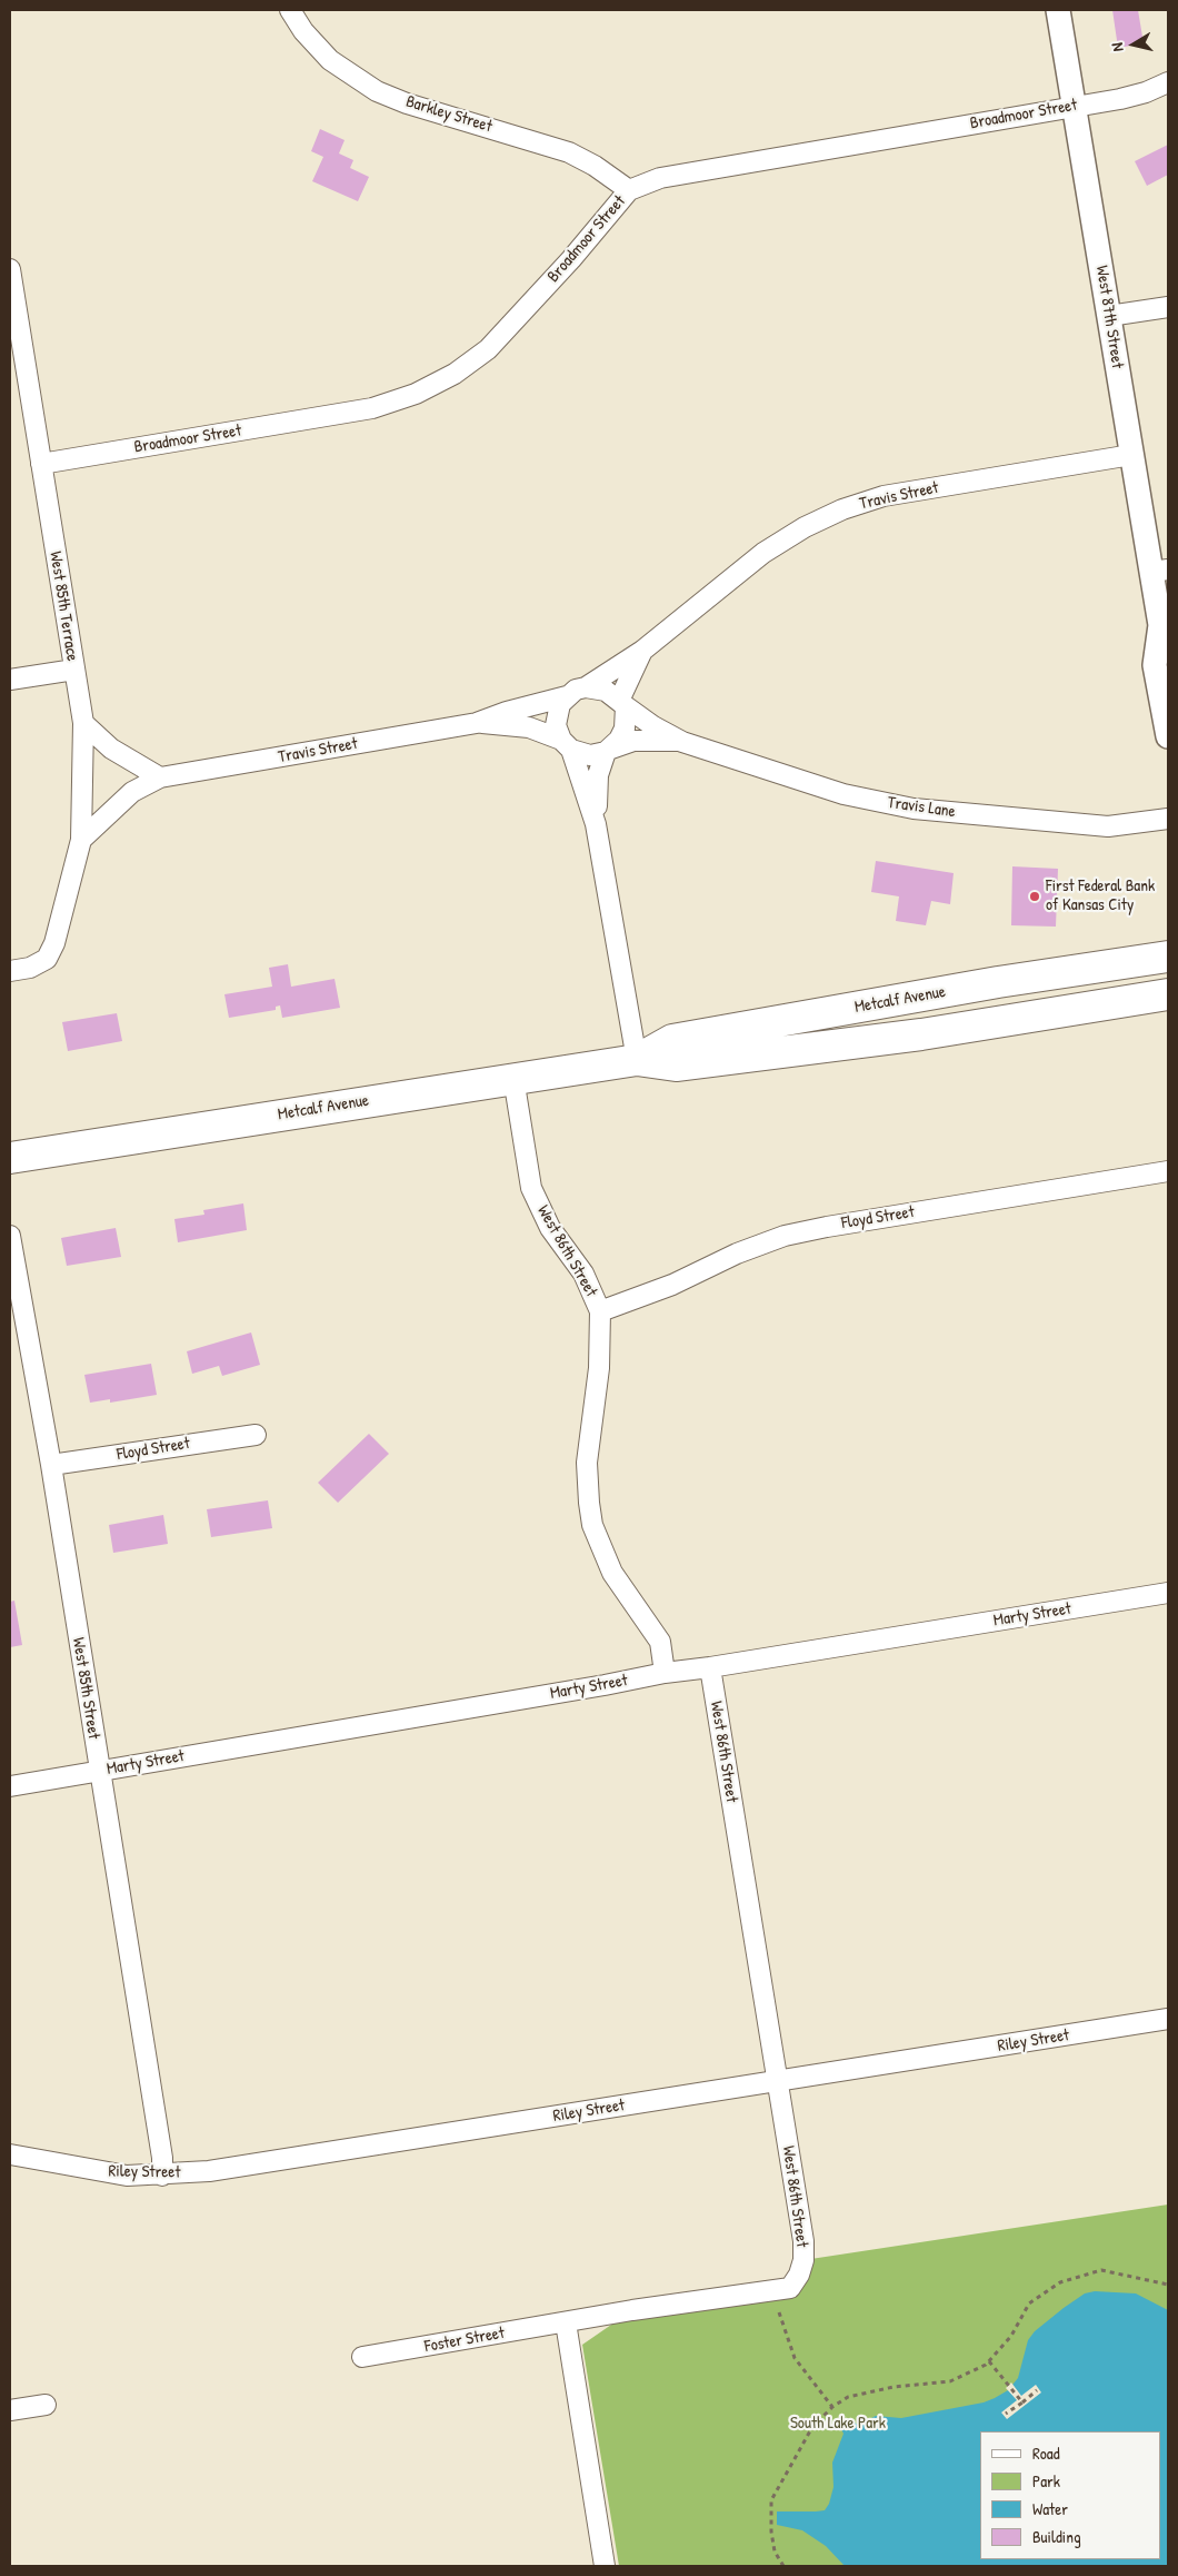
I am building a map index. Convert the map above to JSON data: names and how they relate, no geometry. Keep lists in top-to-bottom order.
{
  "streets": {
    "main road": ["Metcalf Avenue"],
    "street": [
      "Barkley Street",
      "Broadmoor Street",
      "West 87th Street",
      "Travis Street",
      "West 85th Terrace",
      "Travis Lane",
      "Floyd Street",
      "West 86th Street",
      "Marty Street",
      "West 85th Street",
      "Riley Street",
      "Foster Street"
    ]
  },
  "crossings": [
    ["Barkley Street", "Broadmoor Street"],
    ["Broadmoor Street", "West 87th Street"],
    ["Broadmoor Street", "West 85th Terrace"],
    ["West 87th Street", "Travis Street"],
    ["Travis Street", "West 85th Terrace"],
    ["Travis Street", "Travis Lane"],
    ["Metcalf Avenue", "West 86th Street"],
    ["Floyd Street", "West 86th Street"],
    ["Floyd Street", "West 85th Street"],
    ["West 86th Street", "Marty Street"],
    ["West 86th Street", "Riley Street"],
    ["West 86th Street", "Foster Street"],
    ["Marty Street", "West 85th Street"],
    ["West 85th Street", "Riley Street"]
  ],
  "parks": ["South Lake Park"],
  "places": ["First Federal Bank of Kansas City"],
  "legend": [
    "Road",
    "Park",
    "Water",
    "Building"
  ],
  "north": "left"
}
